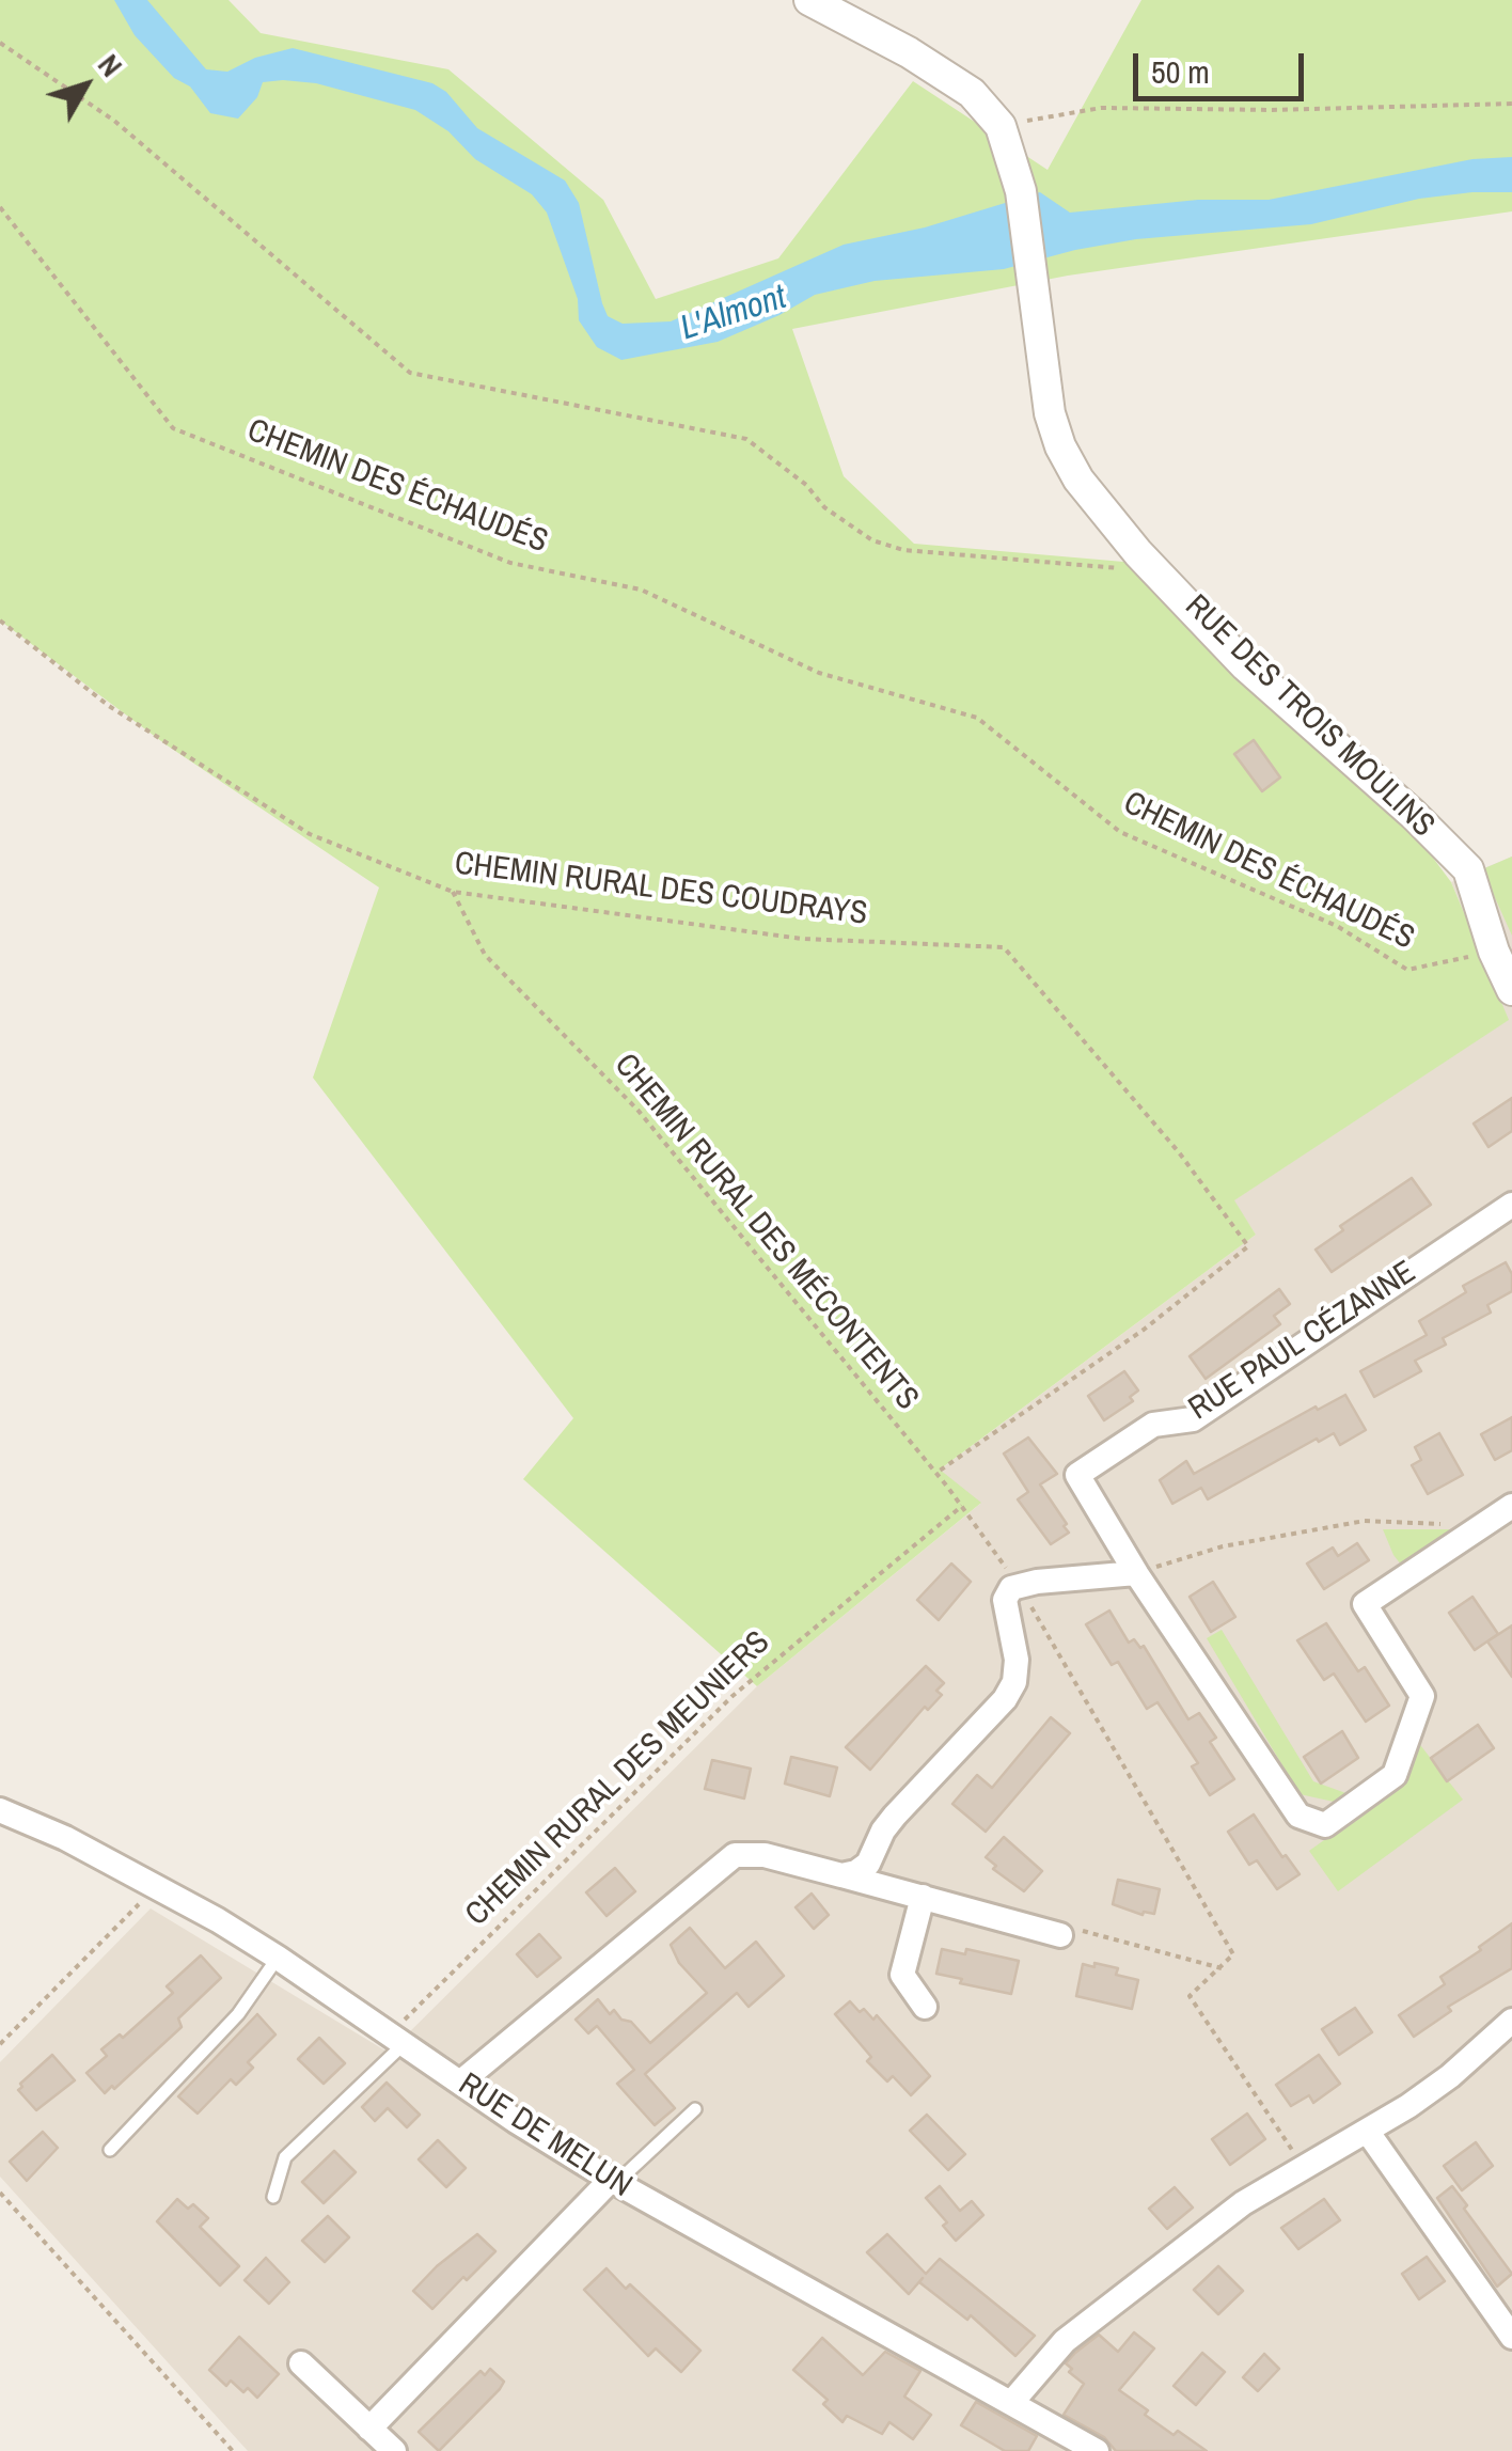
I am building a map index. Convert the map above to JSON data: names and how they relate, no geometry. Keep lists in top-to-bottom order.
{
  "streets": {
    "street": ["RUE DES TROIS MOULINS", "RUE PAUL CÉZANNE", "RUE DE MELUN"],
    "path": [
      "CHEMIN DES ÉCHAUDÉS",
      "CHEMIN RURAL DES COUDRAYS",
      "CHEMIN RURAL DES MÉCONTENTS",
      "CHEMIN RURAL DES MEUNIERS"
    ]
  },
  "crossings": [
    ["CHEMIN DES ÉCHAUDÉS", "RUE DES TROIS MOULINS"],
    ["CHEMIN RURAL DES COUDRAYS", "CHEMIN RURAL DES MÉCONTENTS"],
    ["CHEMIN RURAL DES MÉCONTENTS", "CHEMIN RURAL DES MEUNIERS"],
    ["CHEMIN RURAL DES MEUNIERS", "RUE DE MELUN"]
  ],
  "water": ["L'Almont"],
  "scale_bar": "50 m",
  "north": "top right"
}
